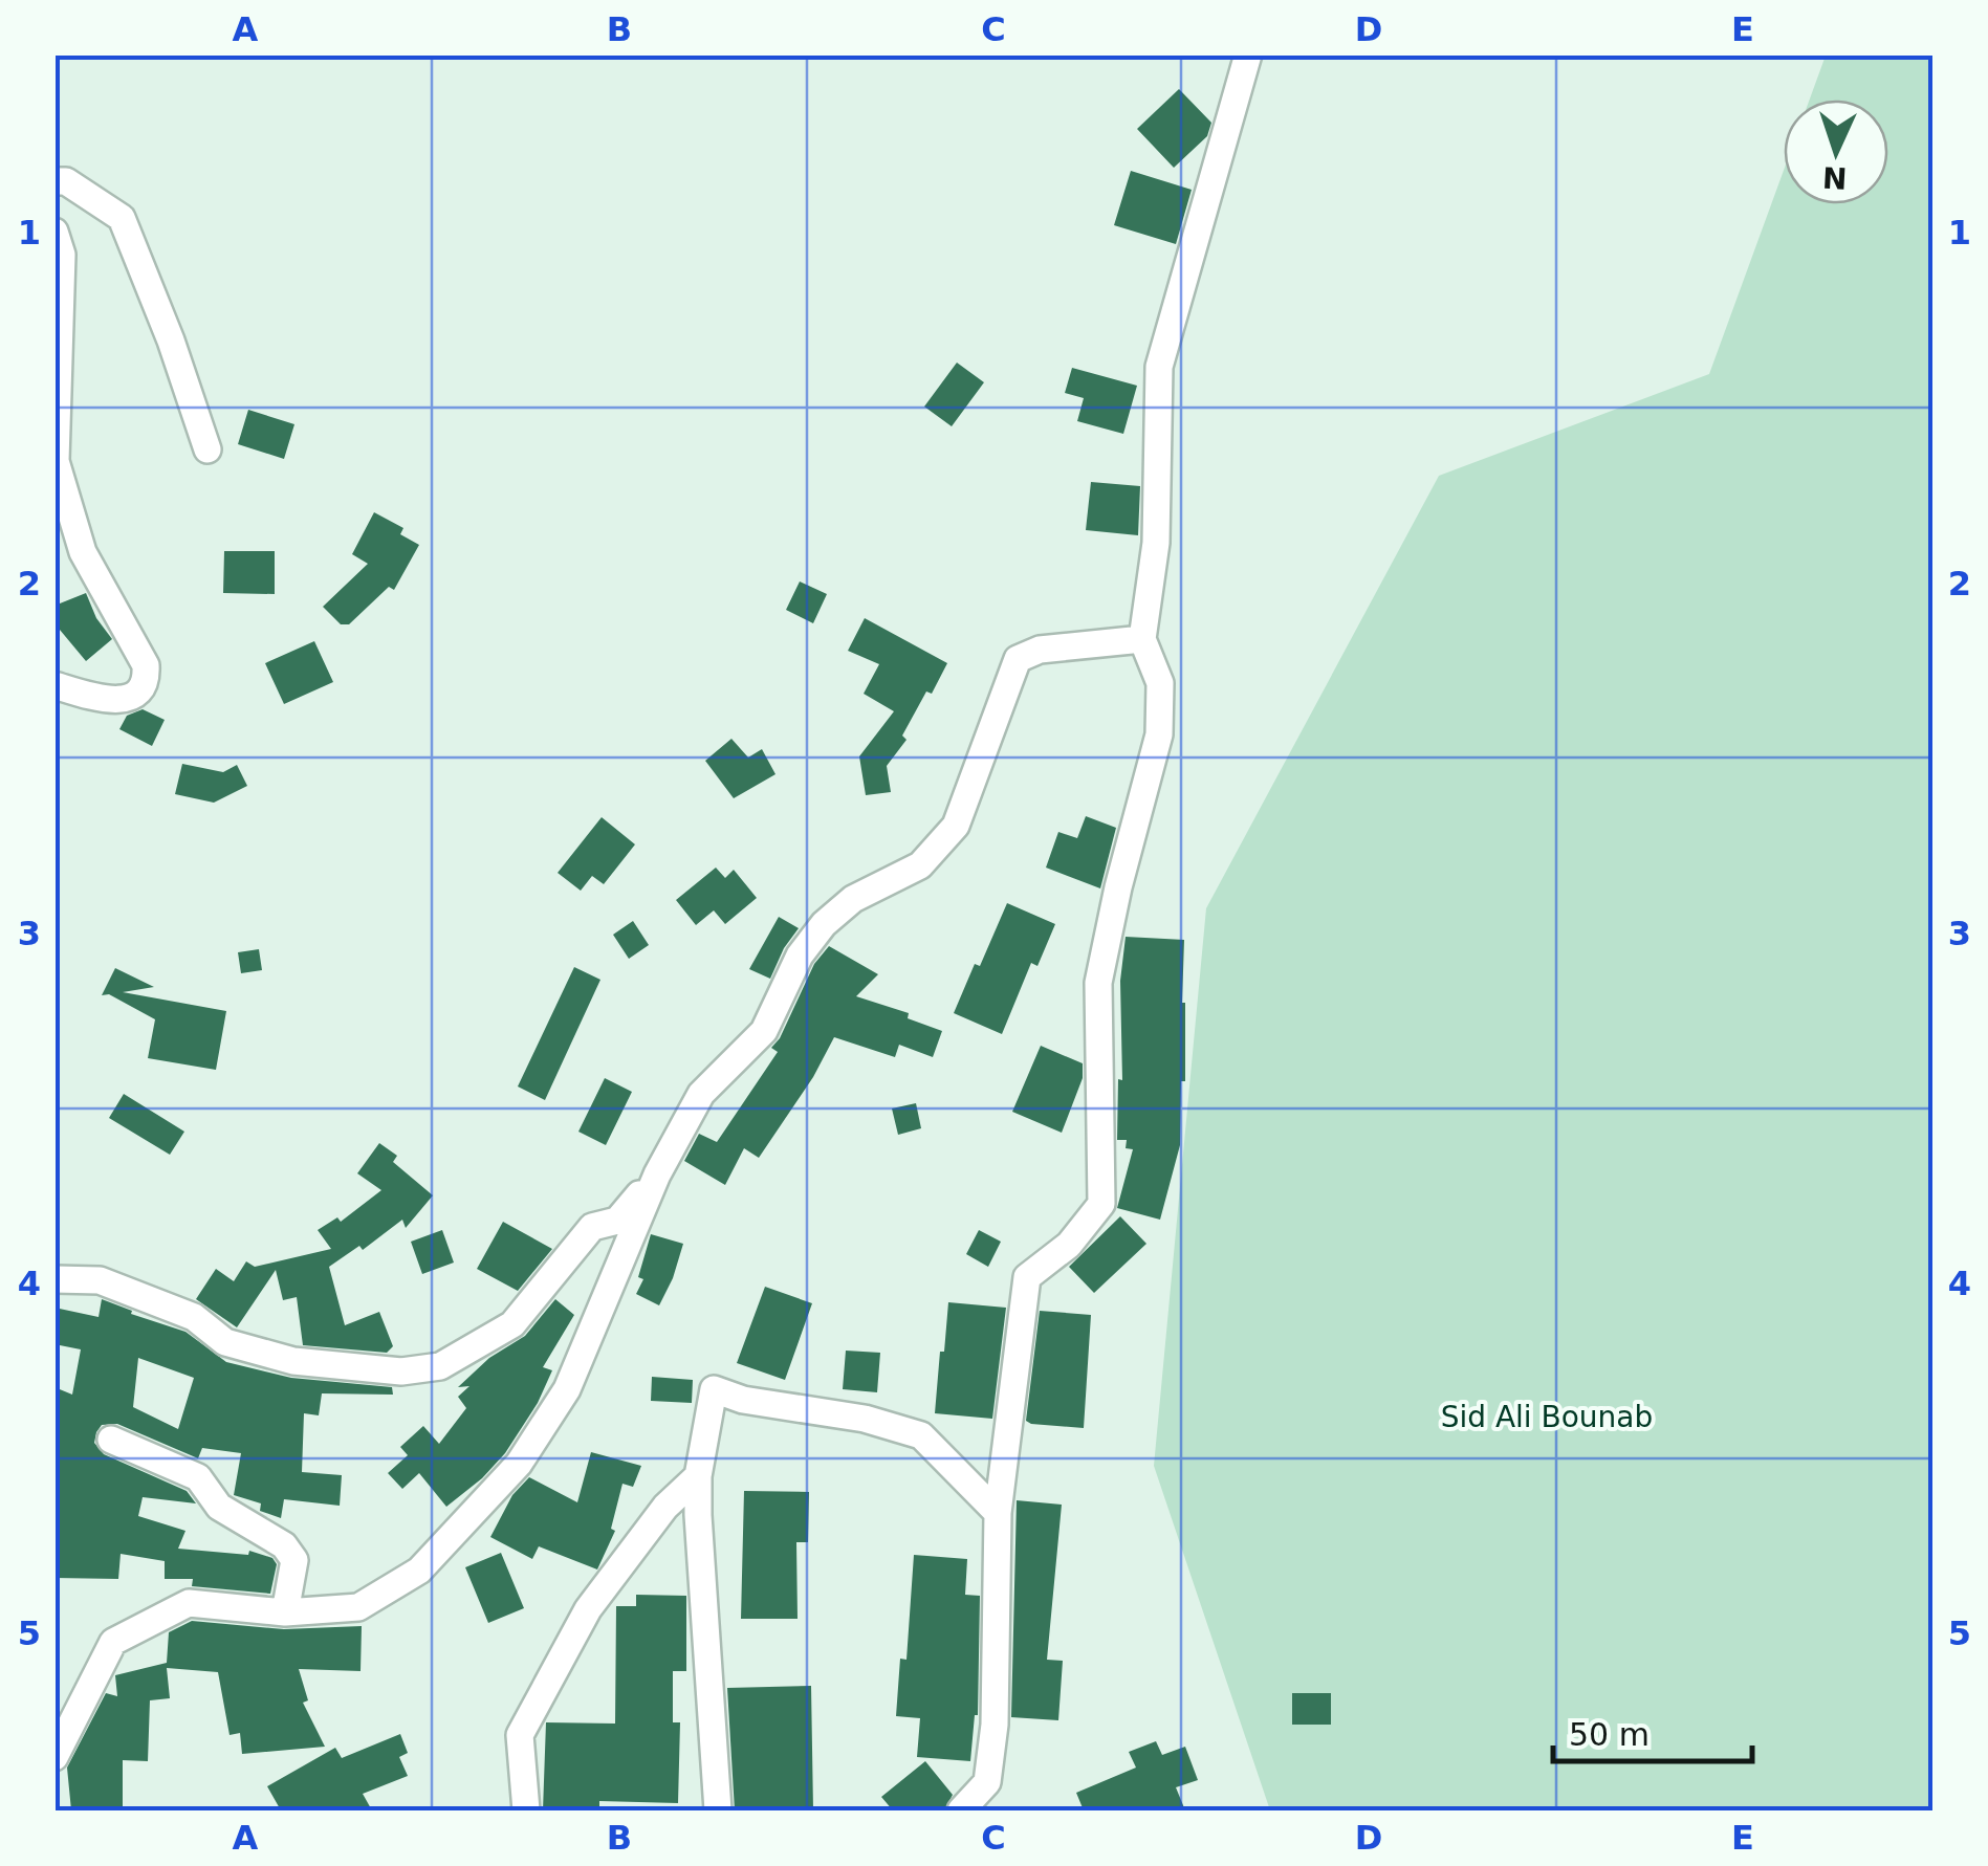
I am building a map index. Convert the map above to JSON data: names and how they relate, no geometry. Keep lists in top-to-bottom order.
{
  "parks": ["Sid Ali Bounab"],
  "scale_bar": "50 m",
  "north": "bottom",
  "grid": {
    "columns": [
      "A",
      "B",
      "C",
      "D",
      "E"
    ],
    "rows": [
      "1",
      "2",
      "3",
      "4",
      "5"
    ]
  }
}
